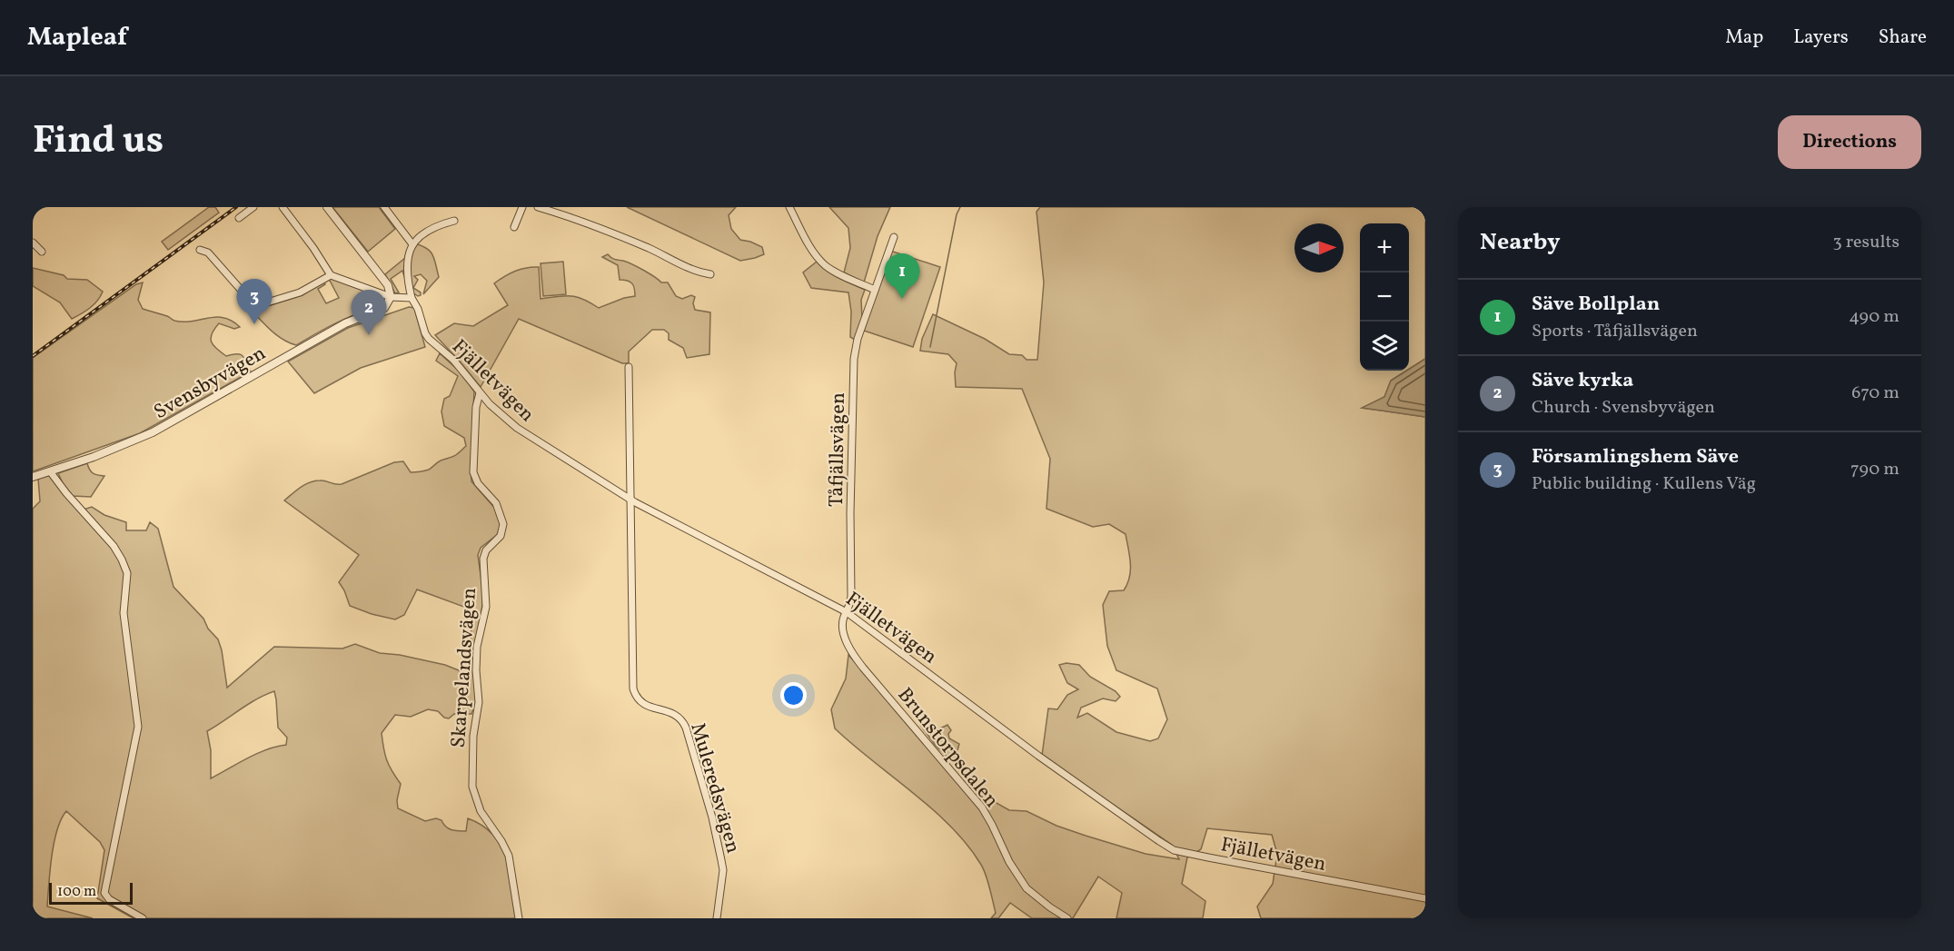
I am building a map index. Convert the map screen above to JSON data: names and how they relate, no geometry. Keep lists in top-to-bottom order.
{
  "streets": {
    "street": [
      "Fjälletvägen",
      "Svensbyvägen",
      "Tåfjällsvägen",
      "Skarpelandsvägen",
      "Brunstorpsdalen",
      "Muleredsvägen"
    ]
  },
  "crossings": [
    ["Fjälletvägen", "Tåfjällsvägen"],
    ["Fjälletvägen", "Skarpelandsvägen"],
    ["Fjälletvägen", "Brunstorpsdalen"],
    ["Fjälletvägen", "Muleredsvägen"],
    ["Tåfjällsvägen", "Brunstorpsdalen"]
  ],
  "scale_bar": "100 m",
  "north": "right",
  "page": {
    "header": "Mapleaf",
    "nav": ["Map", "Layers", "Share"],
    "title": "Find us",
    "buttons": "Directions",
    "heading": ["Nearby", "3 results"],
    "map_buttons": ["+", "−"],
    "pins": ["1", "3", "2"],
    "list": [
      {
        "mark": "1",
        "name": "Säve Bollplan",
        "note": "Sports · Tåfjällsvägen",
        "value": "490 m"
      },
      {
        "mark": "2",
        "name": "Säve kyrka",
        "note": "Church · Svensbyvägen",
        "value": "670 m"
      },
      {
        "mark": "3",
        "name": "Församlingshem Säve",
        "note": "Public building · Kullens Väg",
        "value": "790 m"
      }
    ],
    "scale": "100 m"
  }
}
